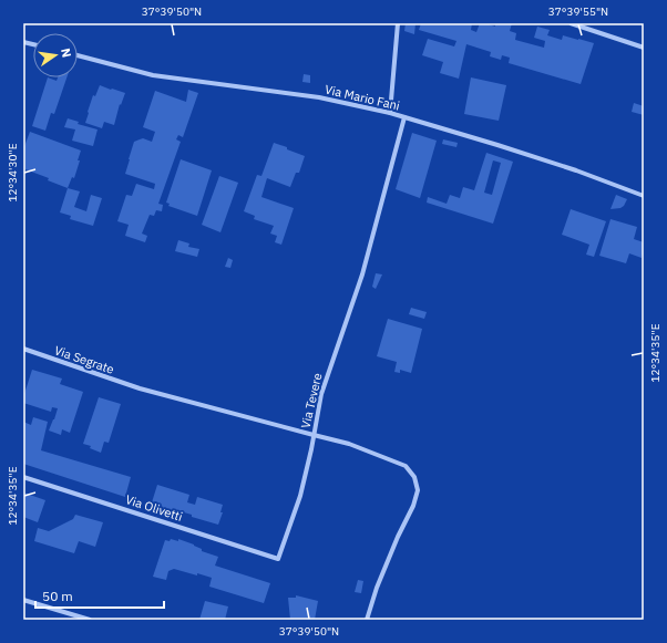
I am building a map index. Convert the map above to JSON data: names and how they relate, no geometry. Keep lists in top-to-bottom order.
{
  "streets": {
    "street": [
      "Via Mario Fani",
      "Via Segrate",
      "Via Tevere",
      "Via Olivetti"
    ]
  },
  "crossings": [
    ["Via Mario Fani", "Via Tevere"],
    ["Via Segrate", "Via Tevere"],
    ["Via Segrate", "Via Olivetti"],
    ["Via Tevere", "Via Olivetti"]
  ],
  "scale_bar": "50 m",
  "north": "right",
  "coordinates": [
    "37°39'50\"N",
    "37°39'55\"N",
    "12°34'30\"E",
    "12°34'35\"E"
  ]
}
